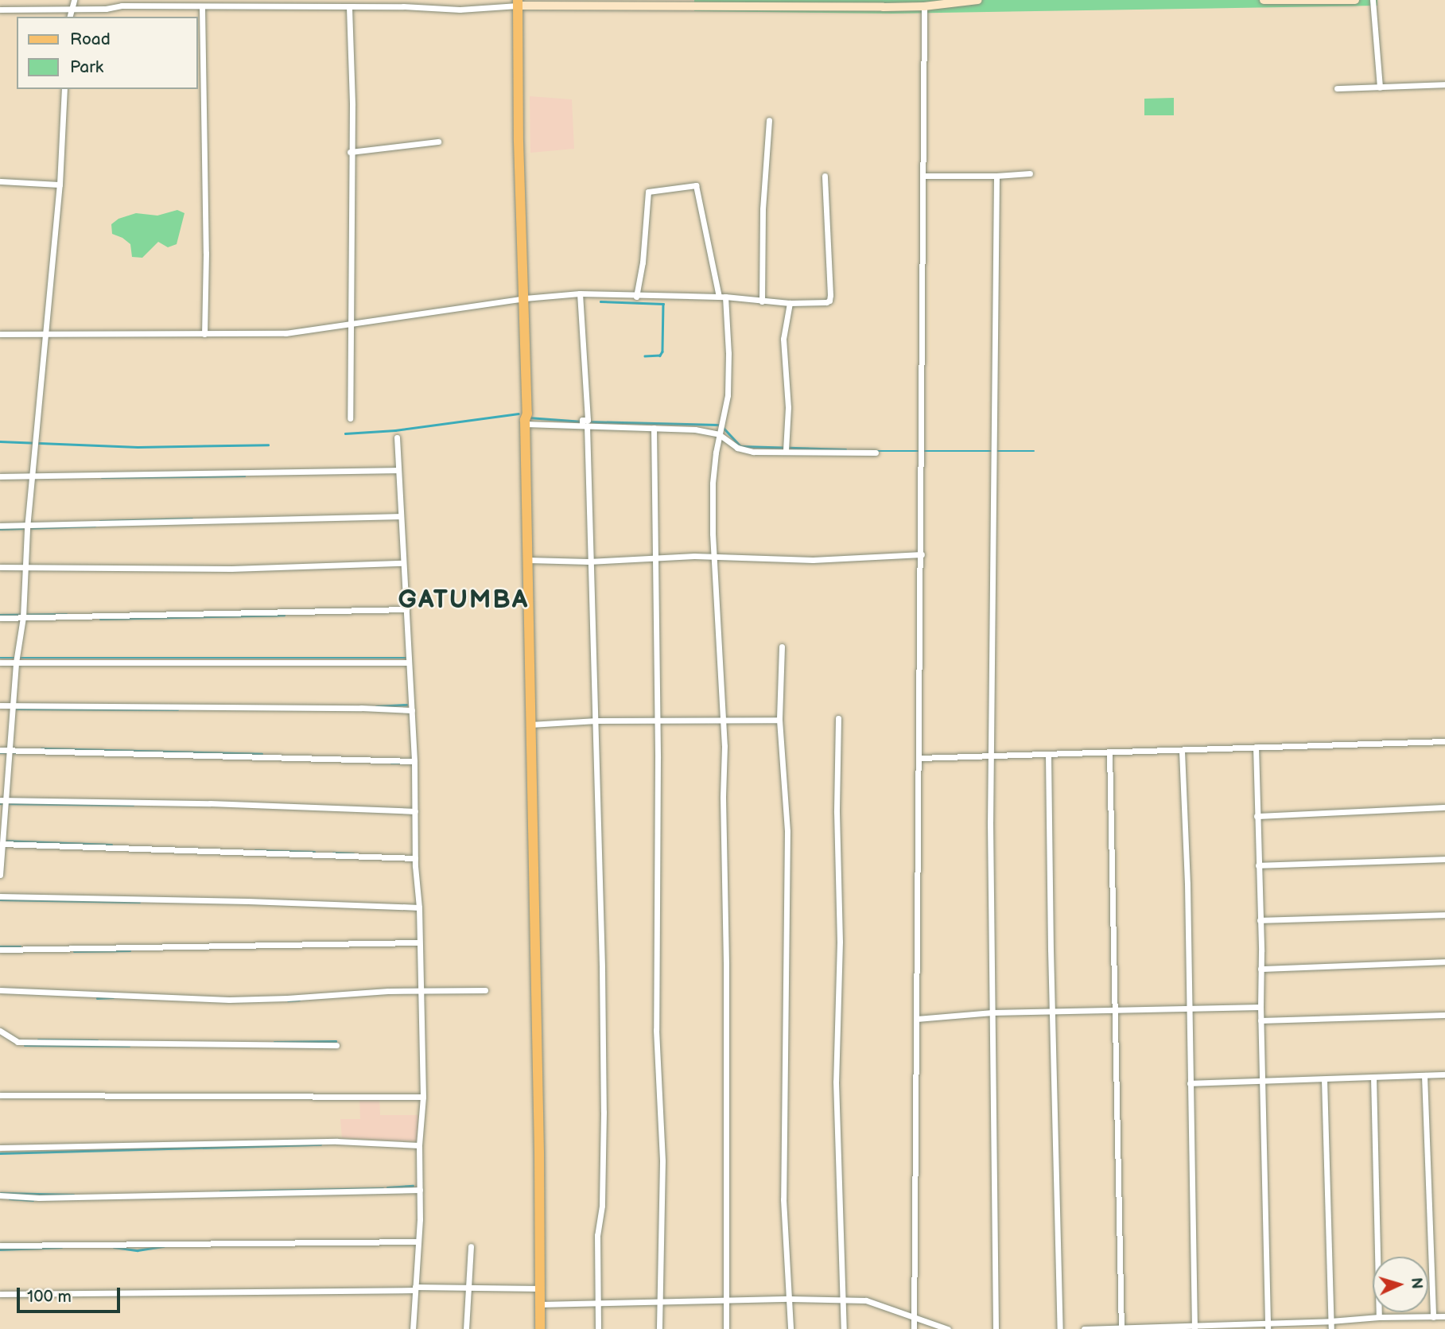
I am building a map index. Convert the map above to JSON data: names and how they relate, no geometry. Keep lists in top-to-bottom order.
{
  "districts": ["GATUMBA"],
  "legend": ["Road", "Park"],
  "scale_bar": "100 m",
  "north": "right"
}
